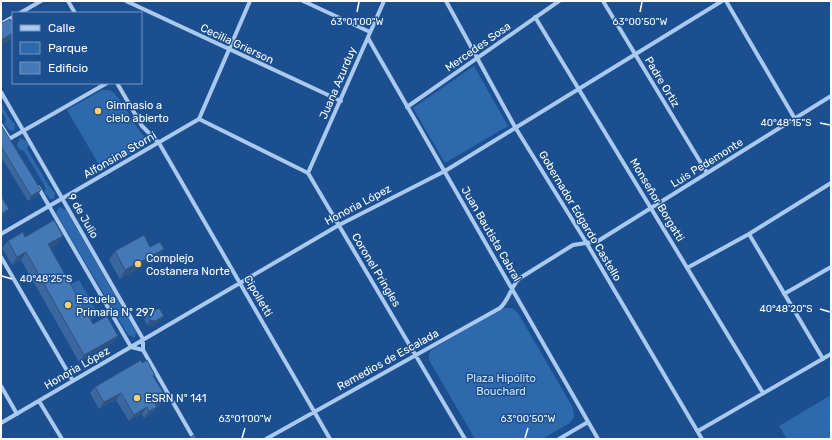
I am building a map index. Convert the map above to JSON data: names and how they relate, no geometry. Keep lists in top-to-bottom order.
{
  "streets": {
    "street": [
      "Cecilia Grierson",
      "Mercedes Sosa",
      "Padre Ortiz",
      "Juana Azurduy",
      "Alfonsina Storni",
      "Luis Pedemonte",
      "Monseñor Borgatti",
      "Honoria López",
      "9 de Julio",
      "Gobernador Edgardo Castello",
      "Juan Bautista Cabral",
      "Coronel Pringles",
      "Cipolletti",
      "Remedios de Escalada"
    ]
  },
  "crossings": [
    ["Cecilia Grierson", "Juana Azurduy"],
    ["Mercedes Sosa", "Monseñor Borgatti"],
    ["Mercedes Sosa", "Gobernador Edgardo Castello"],
    ["Mercedes Sosa", "Juan Bautista Cabral"],
    ["Padre Ortiz", "Luis Pedemonte"],
    ["Padre Ortiz", "Honoria López"],
    ["Juana Azurduy", "Juan Bautista Cabral"],
    ["Juana Azurduy", "Coronel Pringles"],
    ["Alfonsina Storni", "9 de Julio"],
    ["Alfonsina Storni", "Cipolletti"],
    ["Luis Pedemonte", "Monseñor Borgatti"],
    ["Luis Pedemonte", "Gobernador Edgardo Castello"],
    ["Luis Pedemonte", "Juan Bautista Cabral"],
    ["Luis Pedemonte", "Remedios de Escalada"],
    ["Monseñor Borgatti", "Honoria López"],
    ["Honoria López", "9 de Julio"],
    ["Honoria López", "Gobernador Edgardo Castello"],
    ["Honoria López", "Juan Bautista Cabral"],
    ["Honoria López", "Coronel Pringles"],
    ["Honoria López", "Cipolletti"],
    ["Juan Bautista Cabral", "Remedios de Escalada"],
    ["Coronel Pringles", "Remedios de Escalada"],
    ["Cipolletti", "Remedios de Escalada"]
  ],
  "parks": ["Plaza Hipólito Bouchard"],
  "places": [
    "Gimnasio a cielo abierto",
    "Complejo Costanera Norte",
    "Escuela Primaria Nº 297",
    "ESRN Nº 141"
  ],
  "legend": ["Calle", "Parque", "Edificio"],
  "coordinates": [
    "63°01'00\"W",
    "63°00'50\"W",
    "40°48'15\"S",
    "40°48'25\"S",
    "40°48'20\"S"
  ]
}
